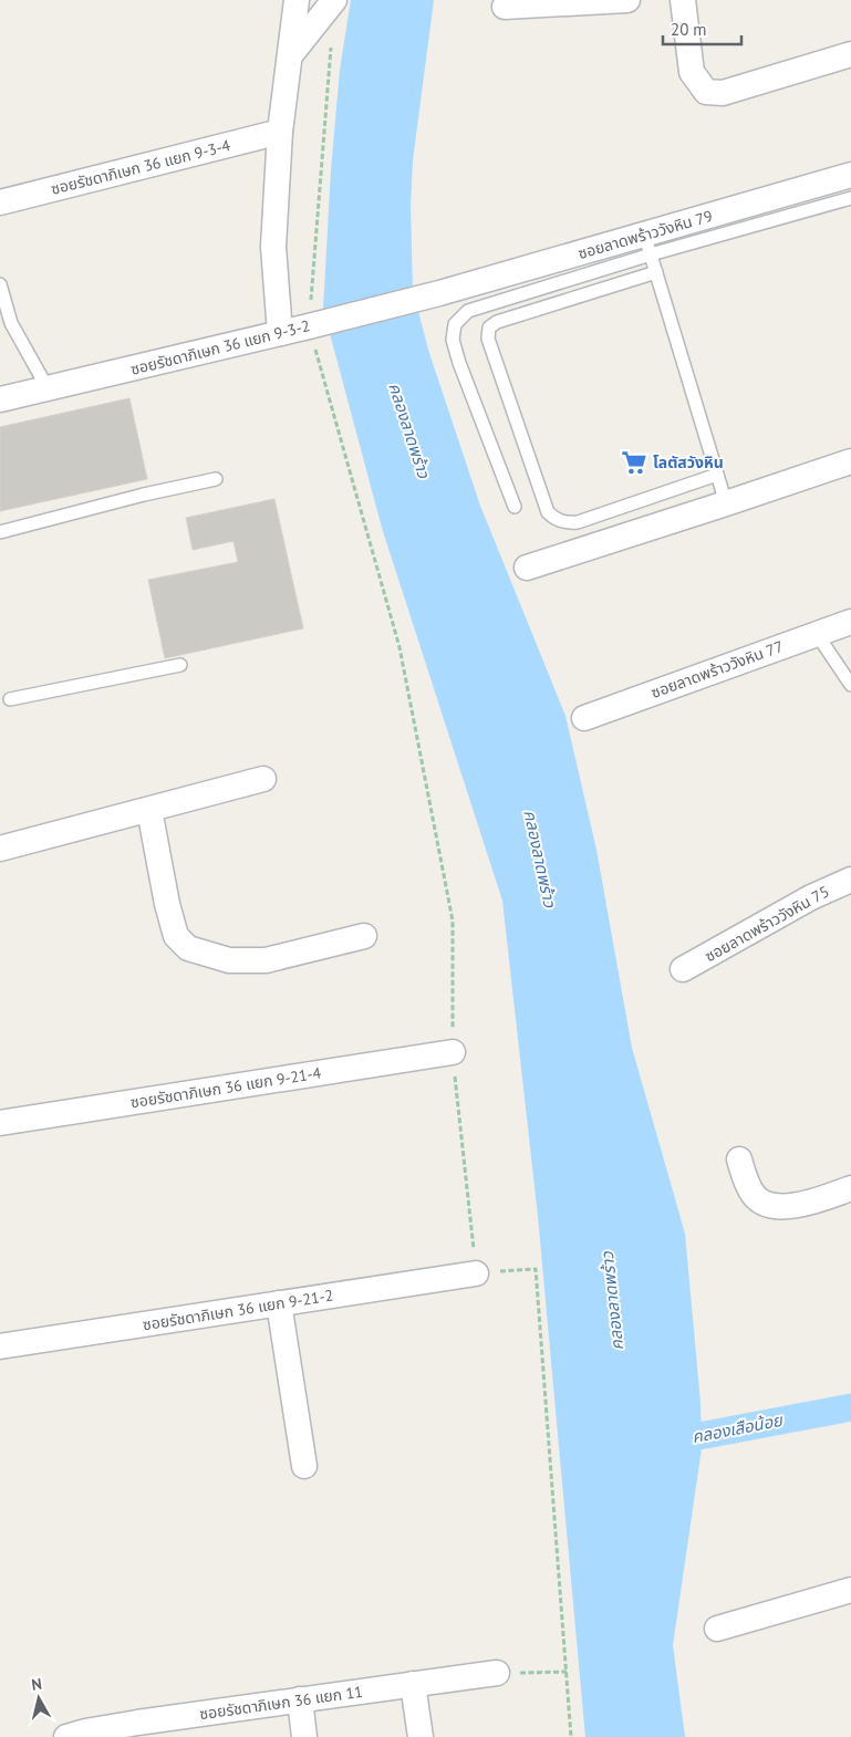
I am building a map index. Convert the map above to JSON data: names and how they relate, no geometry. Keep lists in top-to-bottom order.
{
  "streets": {
    "street": [
      "ซอยรัชดาภิเษก 36 แยก 9-3-4",
      "ซอยลาดพร้าววังหิน 79",
      "ซอยรัชดาภิเษก 36 แยก 9-3-2",
      "ซอยลาดพร้าววังหิน 77",
      "ซอยลาดพร้าววังหิน 75",
      "ซอยรัชดาภิเษก 36 แยก 9-21-4",
      "ซอยรัชดาภิเษก 36 แยก 9-21-2",
      "ซอยรัชดาภิเษก 36 แยก 11"
    ]
  },
  "crossings": [
    ["ซอยลาดพร้าววังหิน 79", "ซอยรัชดาภิเษก 36 แยก 9-3-2"]
  ],
  "water": ["คลองลาดพร้าว", "คลองเสือน้อย"],
  "places": {
    "supermarket": ["โลตัสวังหิน"]
  },
  "scale_bar": "20 m",
  "north": "top"
}
